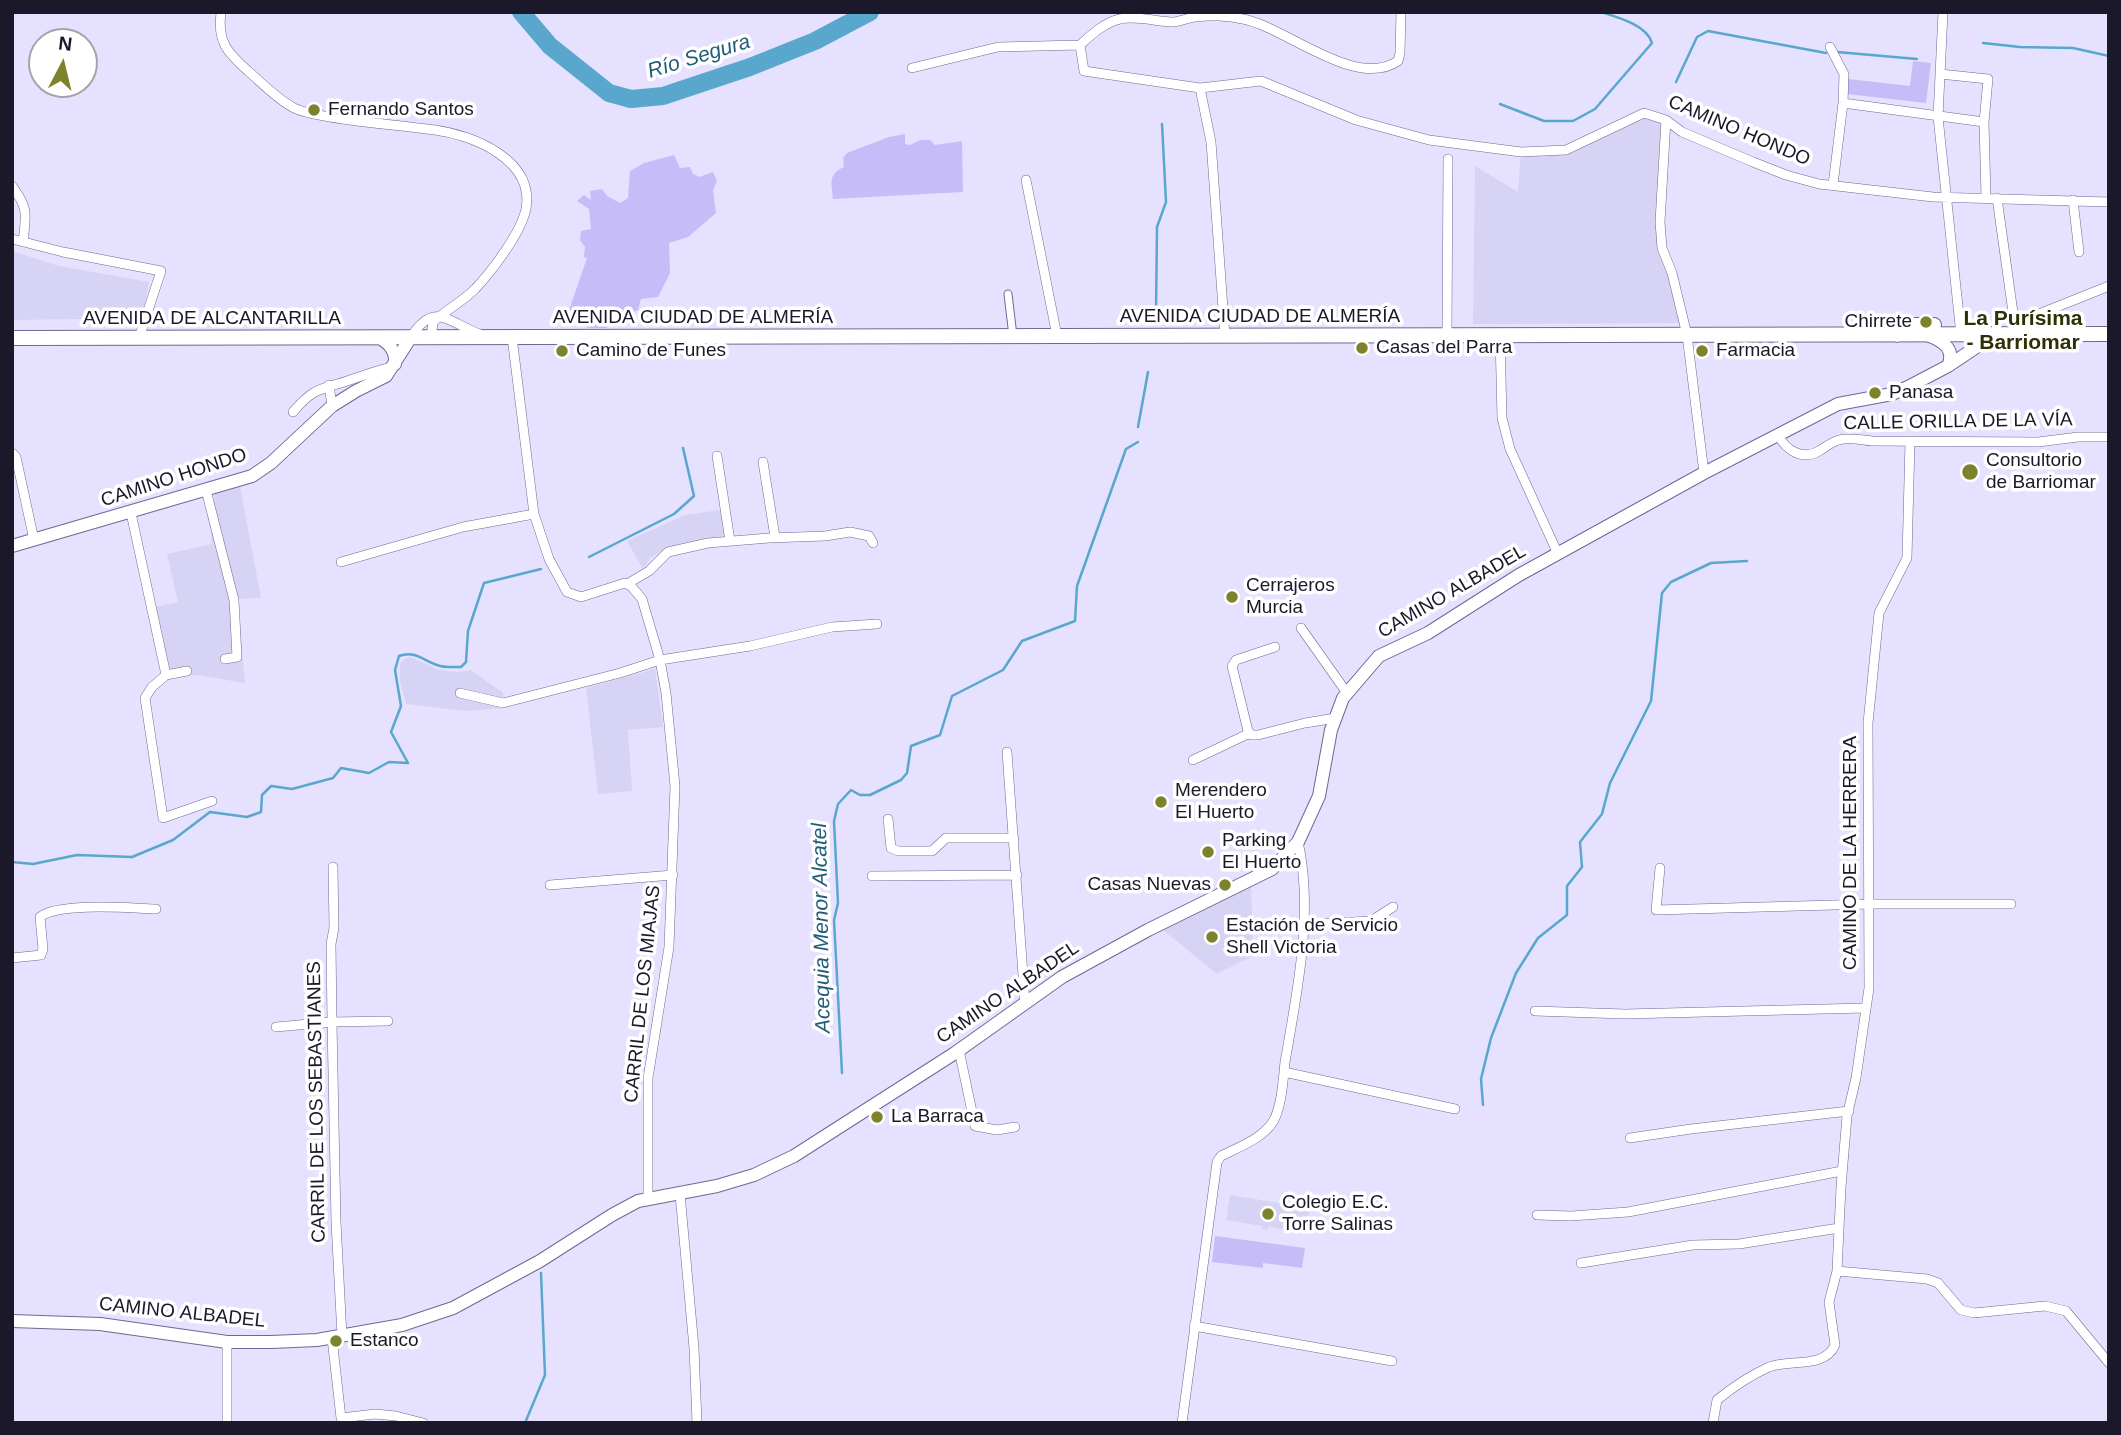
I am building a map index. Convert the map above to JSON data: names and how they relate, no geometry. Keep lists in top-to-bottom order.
{
  "streets": {
    "main road": [
      "CAMINO HONDO",
      "AVENIDA CIUDAD DE ALMERÍA",
      "AVENIDA DE ALCANTARILLA",
      "CAMINO ALBADEL"
    ],
    "street": [
      "CALLE ORILLA DE LA VÍA",
      "CAMINO DE LA HERRERA",
      "CARRIL DE LOS MIAJAS",
      "CARRIL DE LOS SEBASTIANES"
    ]
  },
  "crossings": [
    ["CAMINO HONDO", "AVENIDA CIUDAD DE ALMERÍA"],
    ["CAMINO HONDO", "AVENIDA DE ALCANTARILLA"],
    ["AVENIDA CIUDAD DE ALMERÍA", "AVENIDA DE ALCANTARILLA"],
    ["AVENIDA CIUDAD DE ALMERÍA", "CAMINO ALBADEL"],
    ["CALLE ORILLA DE LA VÍA", "CAMINO ALBADEL"],
    ["CALLE ORILLA DE LA VÍA", "CAMINO DE LA HERRERA"],
    ["CAMINO ALBADEL", "CARRIL DE LOS MIAJAS"],
    ["CAMINO ALBADEL", "CARRIL DE LOS SEBASTIANES"]
  ],
  "districts": ["La Purísima - Barriomar"],
  "water": ["Río Segura", "Acequia Menor Alcatel"],
  "places": [
    "Fernando Santos",
    "Chirrete",
    "Casas del Parra",
    "Camino de Funes",
    "Farmacia",
    "Panasa",
    "Consultorio de Barriomar",
    "Cerrajeros Murcia",
    "Merendero El Huerto",
    "Parking El Huerto",
    "Casas Nuevas",
    "Estación de Servicio Shell Victoria",
    "La Barraca",
    "Colegio E.C. Torre Salinas",
    "Estanco"
  ],
  "north": "top"
}
